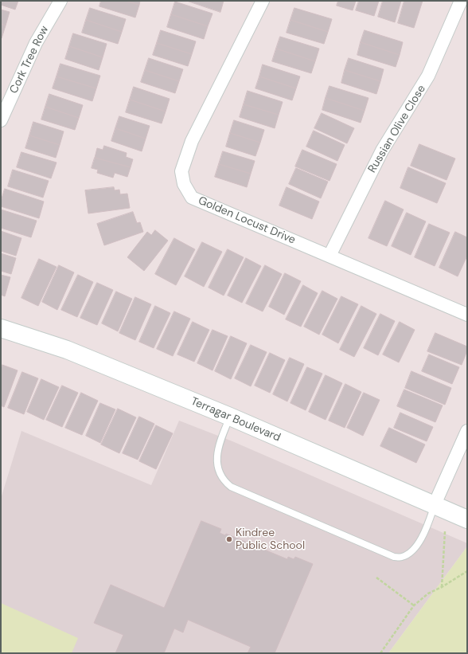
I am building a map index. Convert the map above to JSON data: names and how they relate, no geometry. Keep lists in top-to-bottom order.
{
  "streets": {
    "street": [
      "Cork Tree Row",
      "Russian Olive Close",
      "Golden Locust Drive",
      "Terragar Boulevard"
    ]
  },
  "crossings": [
    ["Russian Olive Close", "Golden Locust Drive"]
  ],
  "places": ["Kindree Public School"]
}
